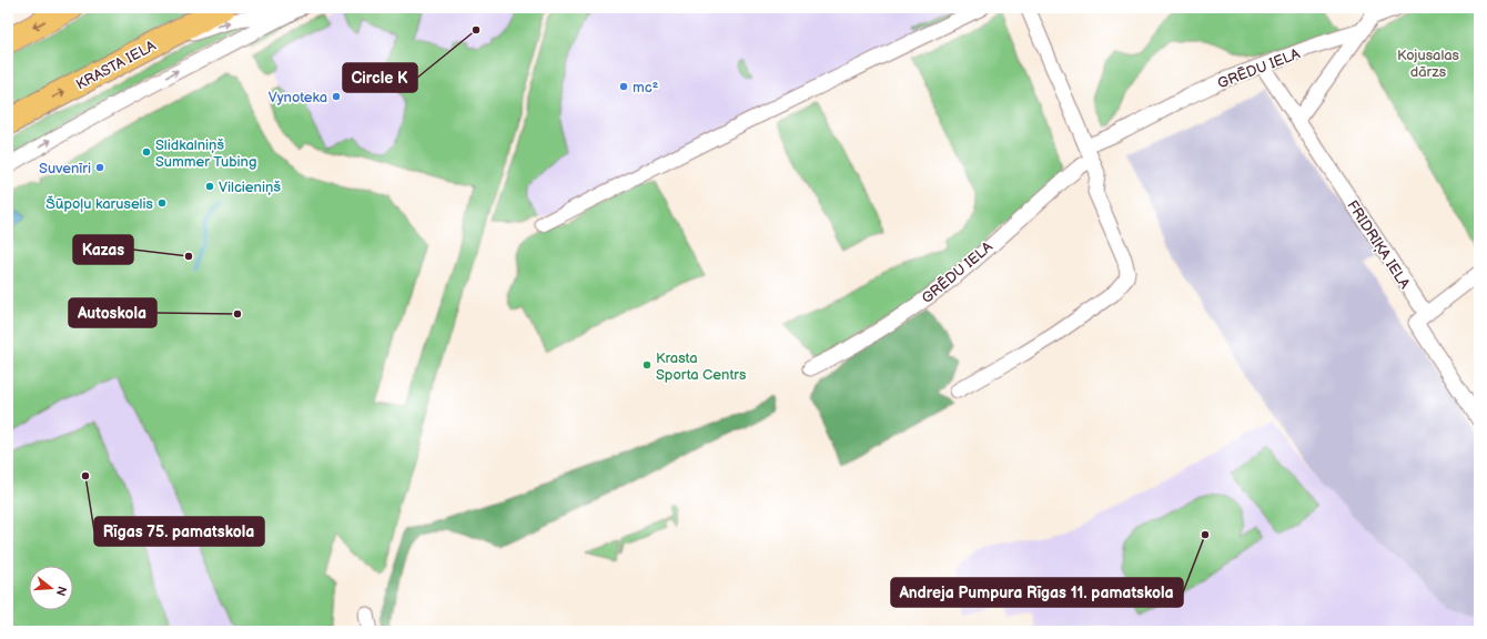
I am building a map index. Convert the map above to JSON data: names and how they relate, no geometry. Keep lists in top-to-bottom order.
{
  "streets": {
    "highway": ["KRASTA IELA"],
    "street": ["GRĒDU IELA", "FRIDRIĶA IELA"]
  },
  "crossings": [
    ["GRĒDU IELA", "FRIDRIĶA IELA"]
  ],
  "parks": ["Kojusalas dārzs"],
  "places": [
    "Circle K",
    "mc²",
    "Vynoteka",
    "Slidkalniņš Summer Tubing",
    "Suvenīri",
    "Vilcieniņš",
    "Šūpoļu karuselis",
    "Kazas",
    "Autoskola",
    "Krasta Sporta Centrs",
    "Rīgas 75. pamatskola",
    "Andreja Pumpura Rīgas 11. pamatskola"
  ],
  "north": "right"
}
